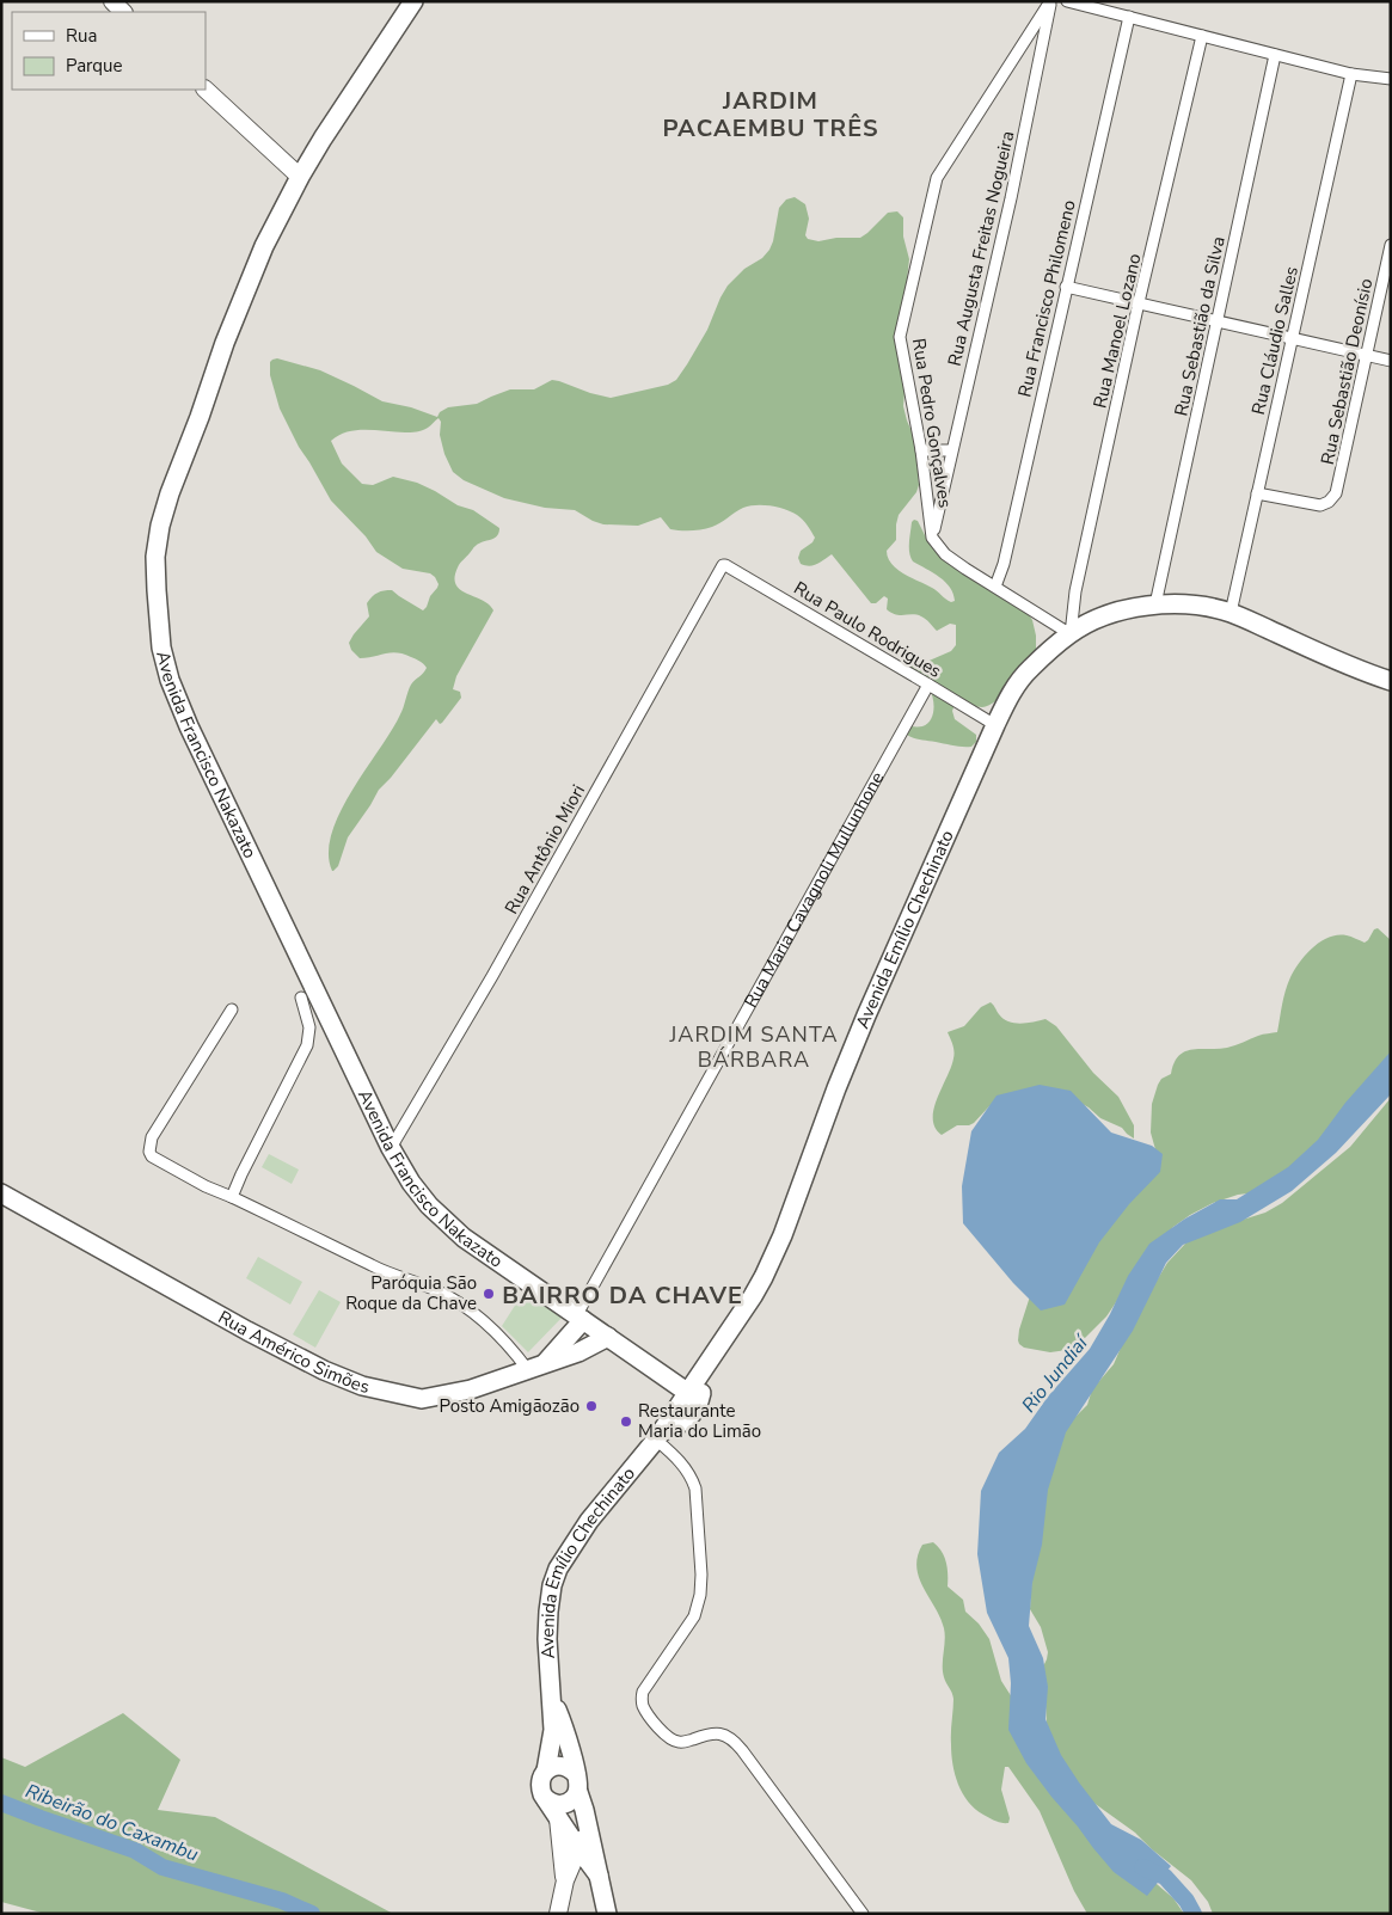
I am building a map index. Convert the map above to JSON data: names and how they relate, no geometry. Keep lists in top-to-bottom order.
{
  "streets": {
    "main road": [
      "Avenida Francisco Nakazato",
      "Rua Maria Cavagnoli Mullunhone",
      "Avenida Emílio Chechinato",
      "Rua Américo Simões"
    ],
    "street": [
      "Rua Augusta Freitas Nogueira",
      "Rua Francisco Philomeno",
      "Rua Sebastião da Silva",
      "Rua Manoel Lozano",
      "Rua Cláudio Salles",
      "Rua Sebastião Deonísio",
      "Rua Pedro Gonçalves",
      "Rua Paulo Rodrigues",
      "Rua Antônio Miori"
    ]
  },
  "crossings": [
    ["Rua Augusta Freitas Nogueira", "Rua Pedro Gonçalves"],
    ["Rua Sebastião da Silva", "Avenida Emílio Chechinato"],
    ["Rua Manoel Lozano", "Avenida Emílio Chechinato"],
    ["Rua Cláudio Salles", "Rua Sebastião Deonísio"],
    ["Rua Cláudio Salles", "Avenida Emílio Chechinato"],
    ["Rua Paulo Rodrigues", "Rua Antônio Miori"],
    ["Rua Paulo Rodrigues", "Rua Maria Cavagnoli Mullunhone"],
    ["Rua Paulo Rodrigues", "Avenida Emílio Chechinato"],
    ["Avenida Francisco Nakazato", "Rua Antônio Miori"],
    ["Avenida Francisco Nakazato", "Rua Maria Cavagnoli Mullunhone"],
    ["Avenida Francisco Nakazato", "Avenida Emílio Chechinato"],
    ["Avenida Francisco Nakazato", "Rua Américo Simões"],
    ["Rua Maria Cavagnoli Mullunhone", "Rua Américo Simões"]
  ],
  "districts": ["JARDIM PACAEMBU TRÊS", "JARDIM SANTA BÁRBARA", "BAIRRO DA CHAVE"],
  "water": ["Rio Jundiaí", "Ribeirão do Caxambu"],
  "places": ["Paróquia São Roque da Chave", "Posto Amigãozão", "Restaurante Maria do Limão"],
  "legend": ["Rua", "Parque"]
}
